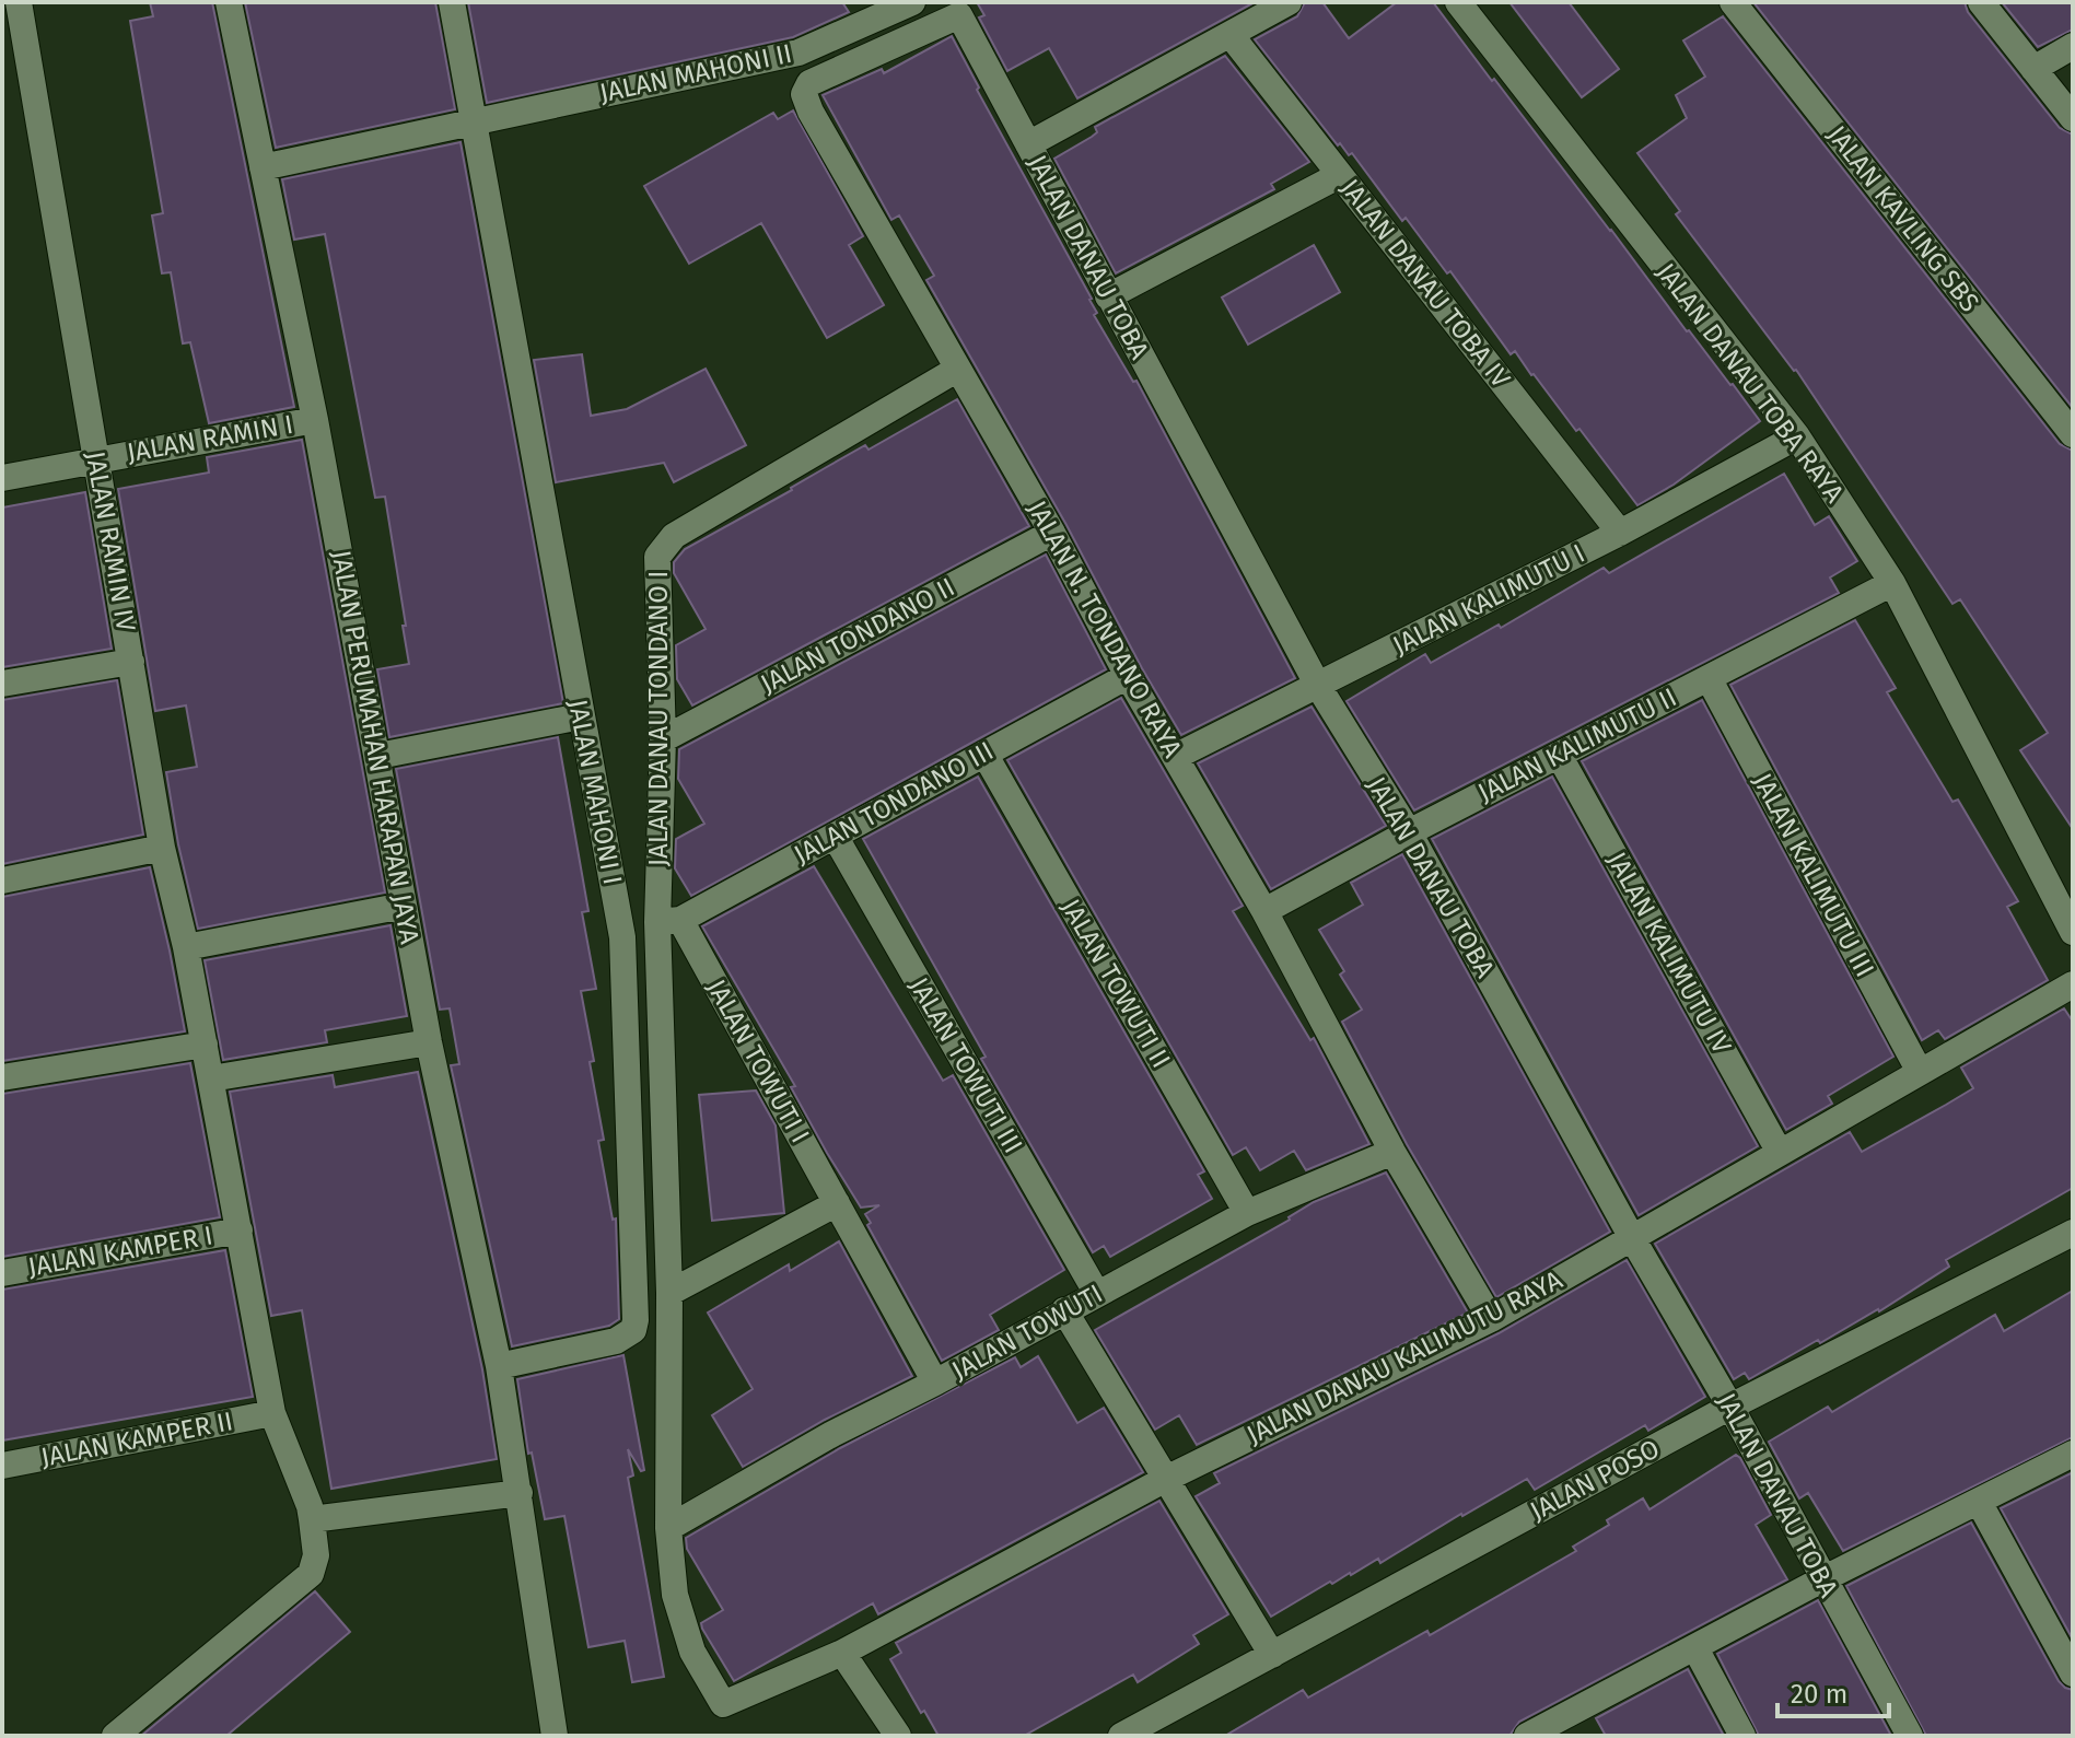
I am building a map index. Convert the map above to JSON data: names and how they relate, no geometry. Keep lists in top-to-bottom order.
{
  "streets": {
    "street": [
      "JALAN MAHONI II",
      "JALAN KAVLING SBS",
      "JALAN DANAU TOBA",
      "JALAN DANAU TOBA IV",
      "JALAN DANAU TOBA RAYA",
      "JALAN RAMIN I",
      "JALAN RAMIN IV",
      "JALAN KALIMUTU I",
      "JALAN N. TONDANO RAYA",
      "JALAN TONDANO II",
      "JALAN DANAU TONDANO I",
      "JALAN KALIMUTU II",
      "JALAN PERUMAHAN HARAPAN JAYA",
      "JALAN MAHONI I",
      "JALAN TONDANO III",
      "JALAN KALIMUTU III",
      "JALAN KALIMUTU IV",
      "JALAN TOWUTI II",
      "JALAN TOWUTI I",
      "JALAN TOWUTI III",
      "JALAN KAMPER I",
      "JALAN TOWUTI",
      "JALAN DANAU KALIMUTU RAYA",
      "JALAN KAMPER II",
      "JALAN POSO"
    ]
  },
  "crossings": [
    ["JALAN MAHONI II", "JALAN MAHONI I"],
    ["JALAN DANAU TOBA", "JALAN KALIMUTU I"],
    ["JALAN DANAU TOBA", "JALAN N. TONDANO RAYA"],
    ["JALAN DANAU TOBA", "JALAN KALIMUTU II"],
    ["JALAN DANAU TOBA", "JALAN DANAU KALIMUTU RAYA"],
    ["JALAN DANAU TOBA", "JALAN POSO"],
    ["JALAN DANAU TOBA IV", "JALAN KALIMUTU I"],
    ["JALAN DANAU TOBA RAYA", "JALAN KALIMUTU I"],
    ["JALAN DANAU TOBA RAYA", "JALAN KALIMUTU II"],
    ["JALAN RAMIN I", "JALAN RAMIN IV"],
    ["JALAN RAMIN I", "JALAN PERUMAHAN HARAPAN JAYA"],
    ["JALAN RAMIN IV", "JALAN KAMPER I"],
    ["JALAN RAMIN IV", "JALAN KAMPER II"],
    ["JALAN KALIMUTU I", "JALAN N. TONDANO RAYA"],
    ["JALAN N. TONDANO RAYA", "JALAN TONDANO II"],
    ["JALAN N. TONDANO RAYA", "JALAN DANAU TONDANO I"],
    ["JALAN N. TONDANO RAYA", "JALAN KALIMUTU II"],
    ["JALAN N. TONDANO RAYA", "JALAN TONDANO III"],
    ["JALAN N. TONDANO RAYA", "JALAN TOWUTI"],
    ["JALAN N. TONDANO RAYA", "JALAN DANAU KALIMUTU RAYA"],
    ["JALAN TONDANO II", "JALAN DANAU TONDANO I"],
    ["JALAN DANAU TONDANO I", "JALAN TONDANO III"],
    ["JALAN DANAU TONDANO I", "JALAN TOWUTI I"],
    ["JALAN DANAU TONDANO I", "JALAN TOWUTI"],
    ["JALAN DANAU TONDANO I", "JALAN DANAU KALIMUTU RAYA"],
    ["JALAN KALIMUTU II", "JALAN KALIMUTU III"],
    ["JALAN KALIMUTU II", "JALAN KALIMUTU IV"],
    ["JALAN PERUMAHAN HARAPAN JAYA", "JALAN MAHONI I"],
    ["JALAN TONDANO III", "JALAN TOWUTI II"],
    ["JALAN TONDANO III", "JALAN TOWUTI I"],
    ["JALAN TONDANO III", "JALAN TOWUTI III"],
    ["JALAN KALIMUTU III", "JALAN DANAU KALIMUTU RAYA"],
    ["JALAN KALIMUTU IV", "JALAN DANAU KALIMUTU RAYA"],
    ["JALAN TOWUTI II", "JALAN TOWUTI"],
    ["JALAN TOWUTI I", "JALAN TOWUTI"],
    ["JALAN TOWUTI III", "JALAN TOWUTI"]
  ],
  "scale_bar": "20 m"
}
